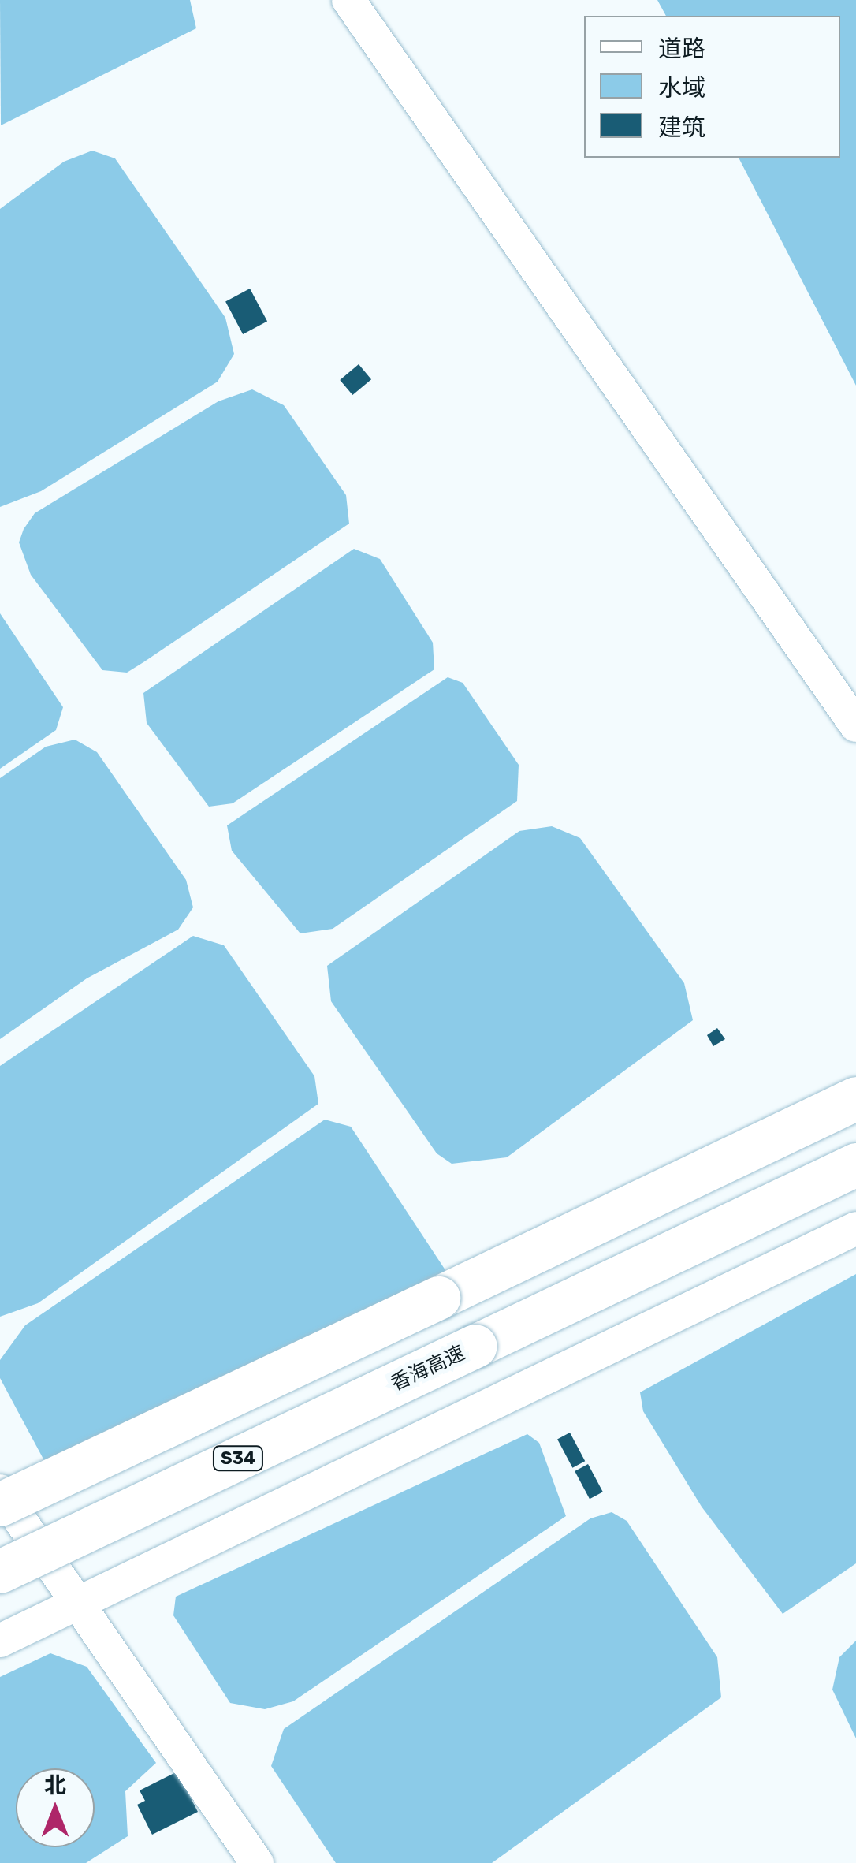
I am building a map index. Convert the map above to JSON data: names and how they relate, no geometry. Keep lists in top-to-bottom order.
{
  "streets": {
    "highway": ["香海高速", "S34"]
  },
  "legend": ["道路", "水域", "建筑"],
  "north": "top"
}
